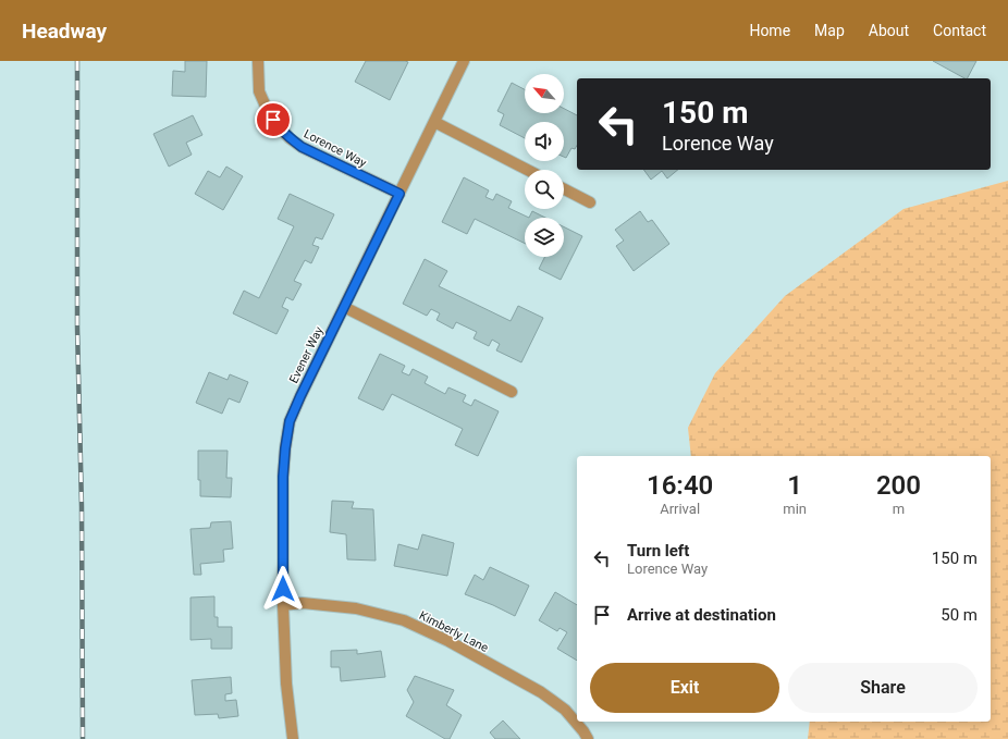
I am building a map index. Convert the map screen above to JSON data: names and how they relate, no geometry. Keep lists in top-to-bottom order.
{
  "streets": {
    "street": ["Lorence Way", "Evener Way", "Kimberly Lane"]
  },
  "crossings": [
    ["Lorence Way", "Evener Way"],
    ["Evener Way", "Kimberly Lane"]
  ],
  "north": "top left",
  "page": {
    "header": "Headway",
    "nav": [
      "Home",
      "Map",
      "About",
      "Contact"
    ],
    "turn": ["150 m", "Lorence Way"],
    "eta": [
      "16:40",
      "Arrival",
      "1",
      "min",
      "200",
      "m"
    ],
    "list": [
      {
        "name": "Turn left",
        "note": "Lorence Way",
        "value": "150 m"
      },
      {
        "name": "Arrive at destination",
        "value": "50 m"
      }
    ],
    "buttons": ["Exit", "Share"]
  }
}
